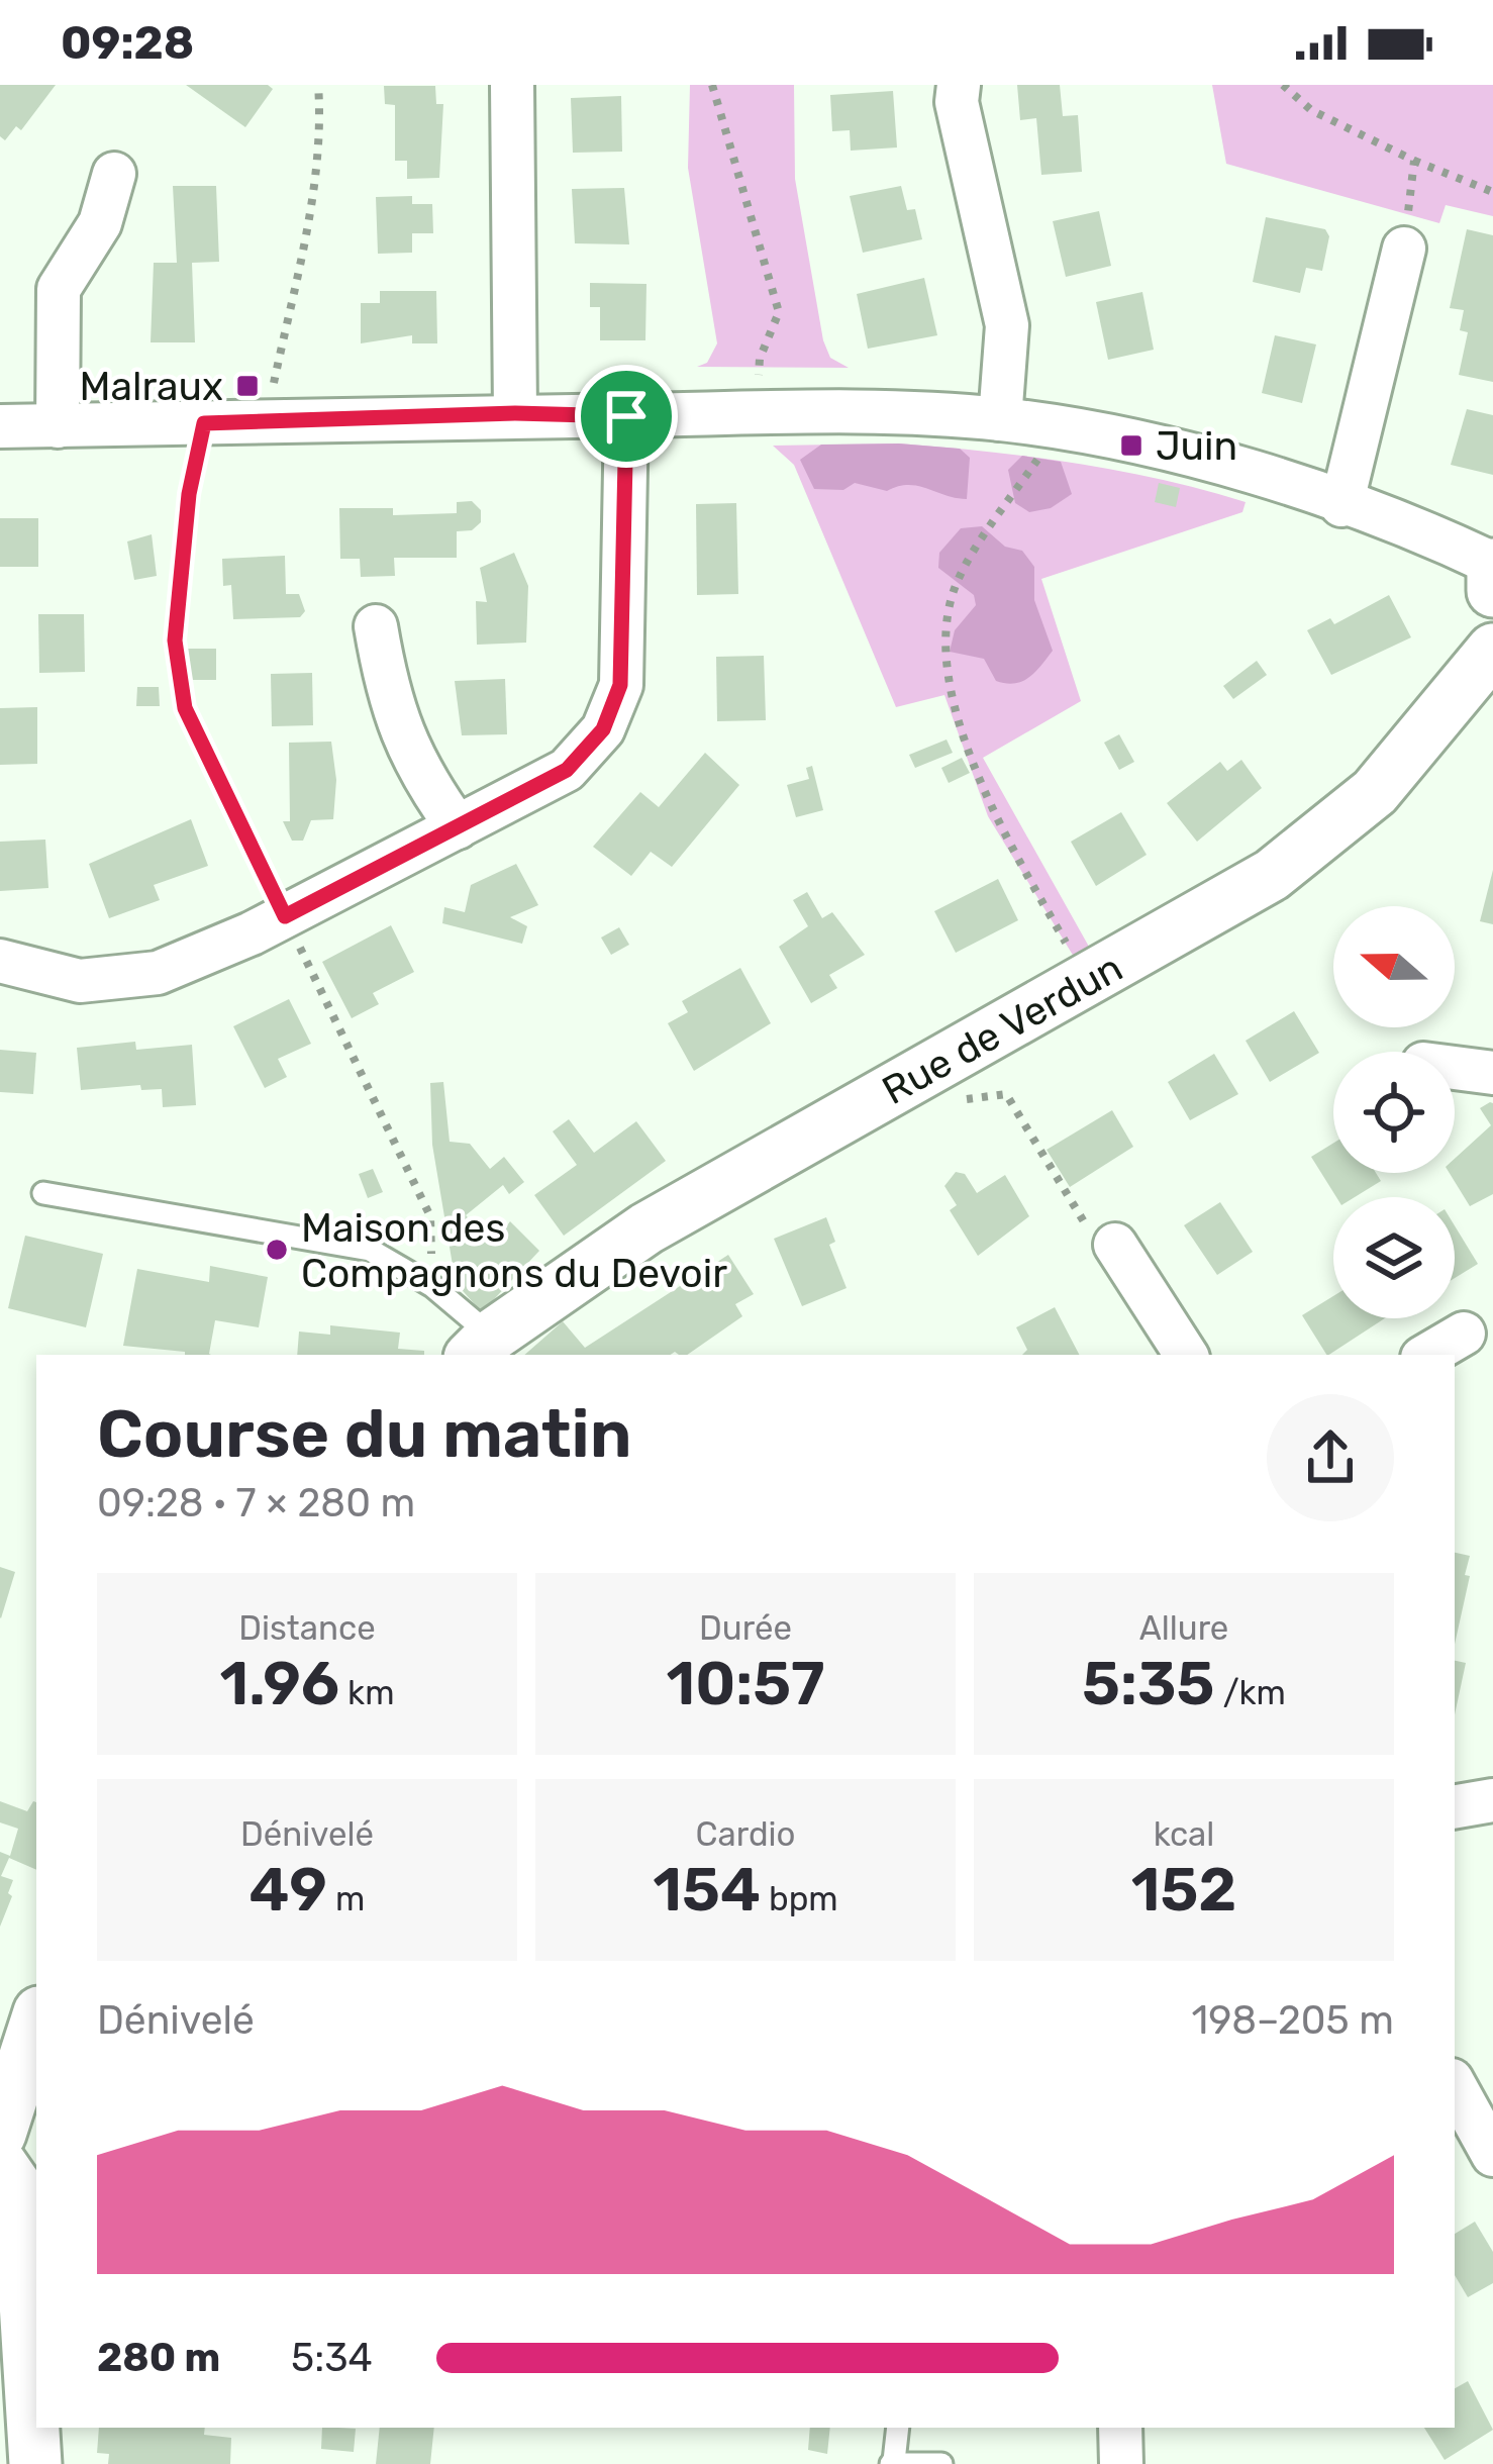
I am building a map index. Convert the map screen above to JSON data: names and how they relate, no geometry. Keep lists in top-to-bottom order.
{
  "streets": {
    "street": ["Rue de Verdun"]
  },
  "places": {
    "transit": ["Malraux", "Juin"],
    "other": ["Maison des Compagnons du Devoir"]
  },
  "north": "left",
  "page": {
    "status": "09:28",
    "heading": ["Course du matin", "09:28 · 7 × 280 m"],
    "stats": [
      ["Distance", "1.96 km"],
      ["Durée", "10:57"],
      ["Allure", "5:35 /km"],
      ["Dénivelé", "49 m"],
      ["Cardio", "154 bpm"],
      ["kcal", "152"]
    ],
    "chart": ["Dénivelé", "198–205 m"],
    "list": [
      {
        "name": "280 m",
        "note": "5:34"
      }
    ]
  }
}
